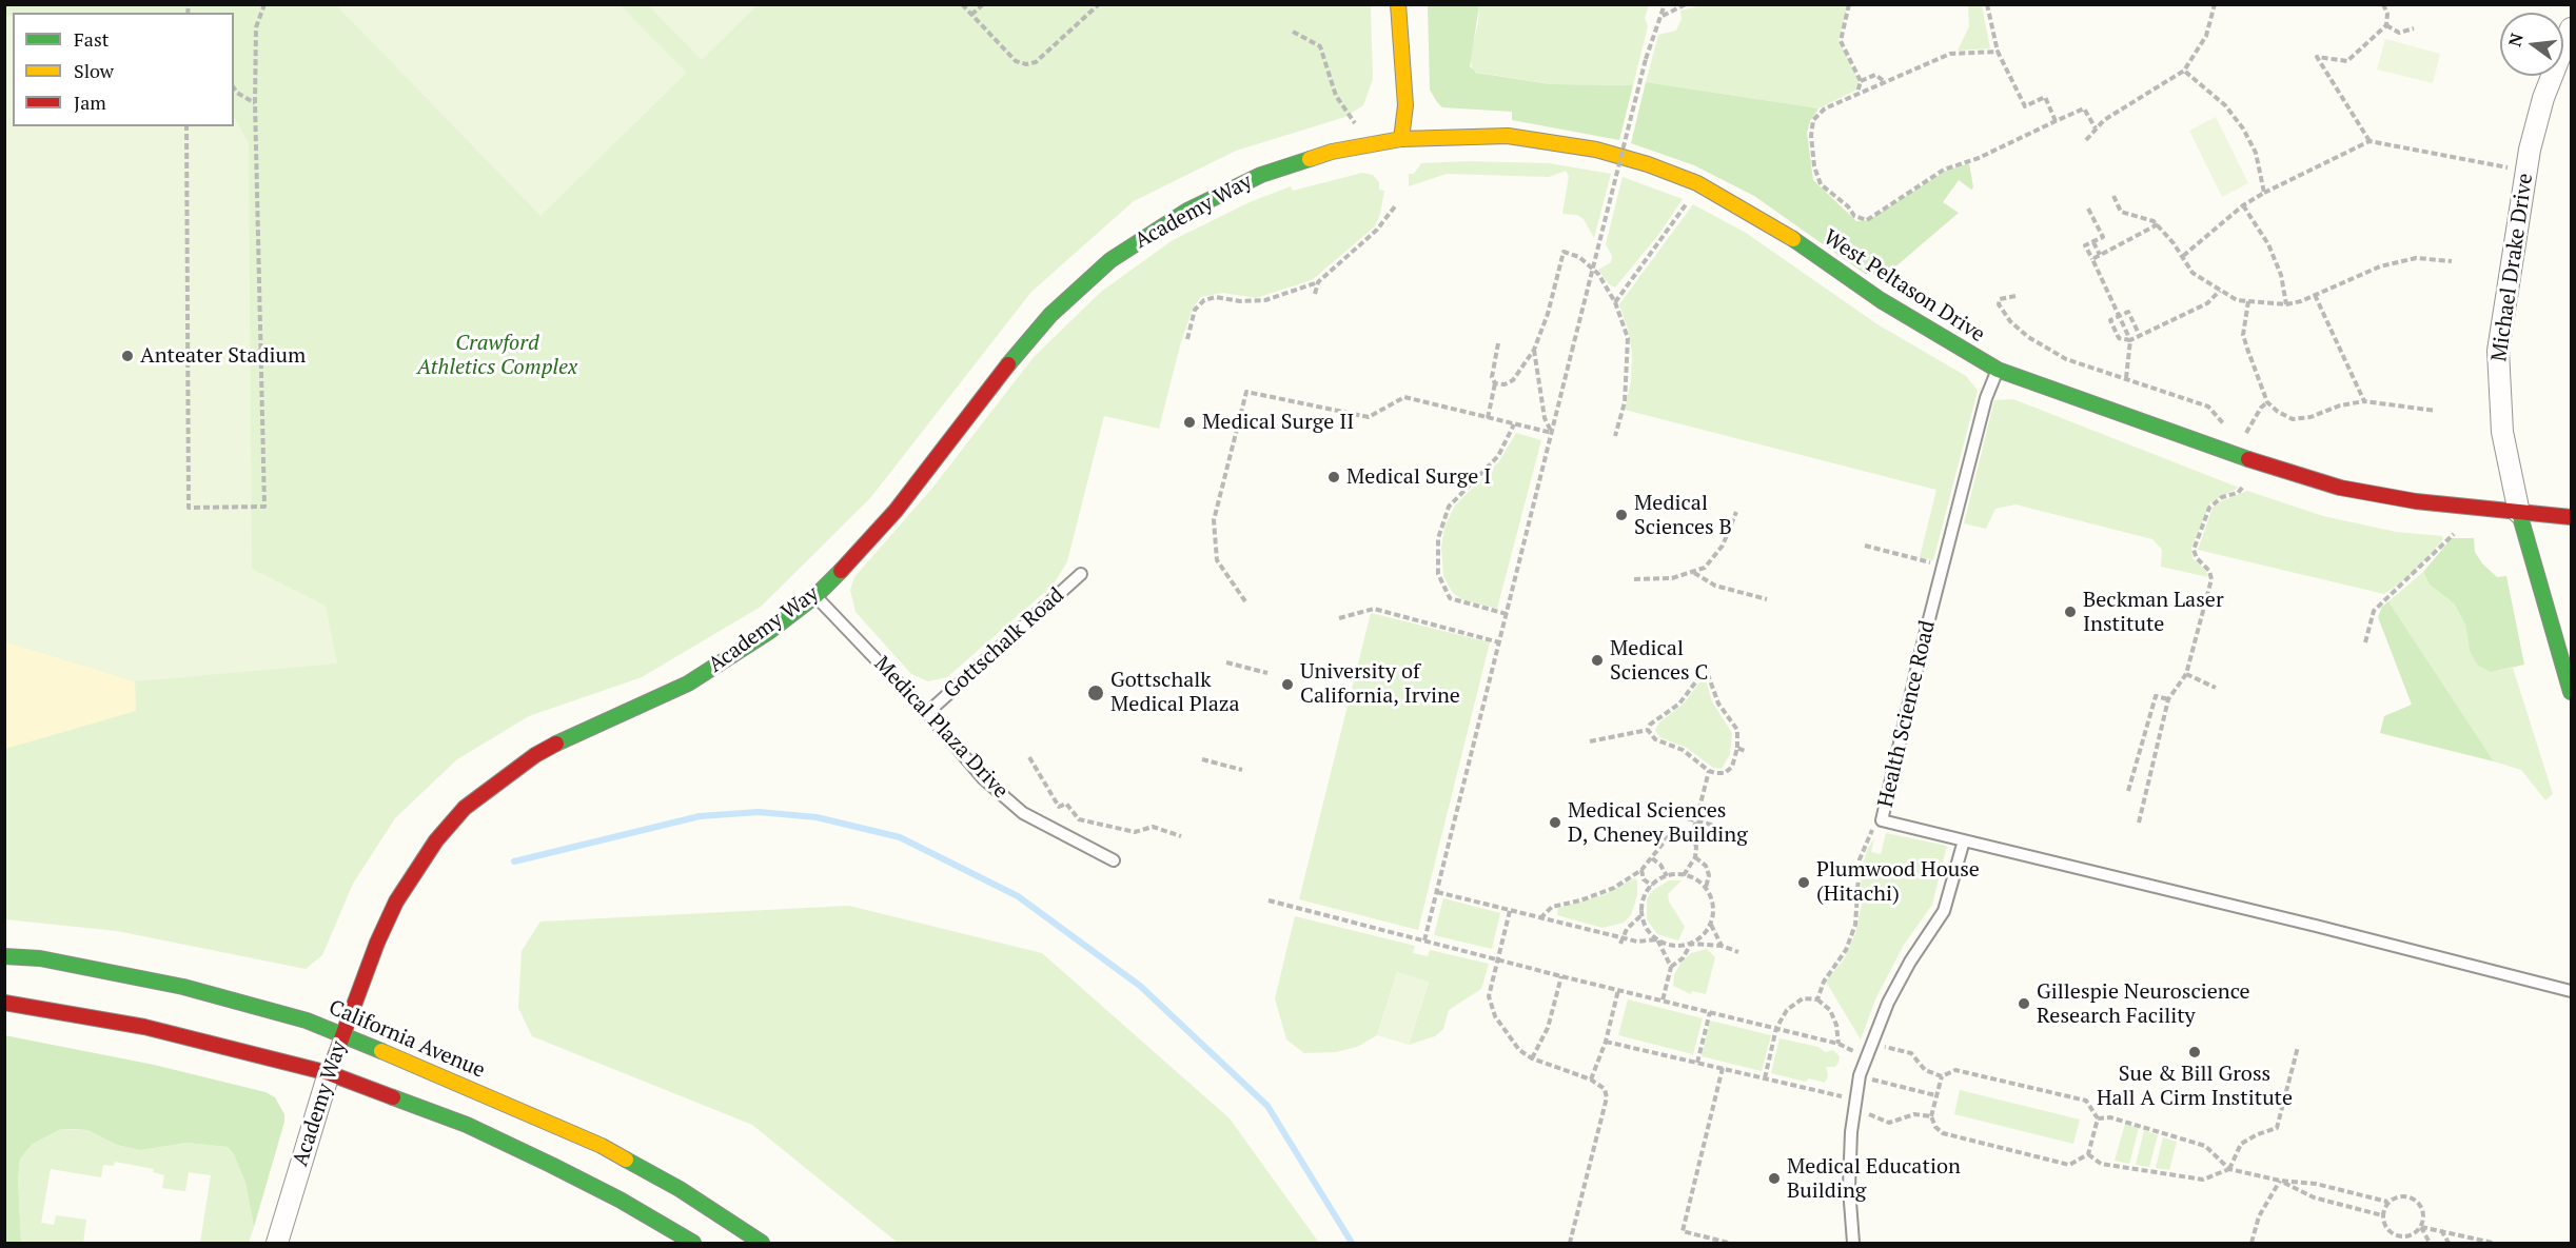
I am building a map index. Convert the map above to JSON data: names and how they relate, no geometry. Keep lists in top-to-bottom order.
{
  "streets": {
    "street": [
      "Academy Way",
      "Michael Drake Drive",
      "West Peltason Drive",
      "California Avenue"
    ],
    "lane": ["Gottschalk Road", "Health Science Road", "Medical Plaza Drive"]
  },
  "crossings": [
    ["Academy Way", "West Peltason Drive"],
    ["Academy Way", "Medical Plaza Drive"],
    ["Academy Way", "California Avenue"],
    ["Michael Drake Drive", "West Peltason Drive"],
    ["West Peltason Drive", "Health Science Road"],
    ["Gottschalk Road", "Medical Plaza Drive"]
  ],
  "parks": ["Crawford Athletics Complex"],
  "places": [
    "Anteater Stadium",
    "Medical Surge II",
    "Medical Surge I",
    "Medical Sciences B",
    "Beckman Laser Institute",
    "Medical Sciences C",
    "University of California, Irvine",
    "Gottschalk Medical Plaza",
    "Medical Sciences D, Cheney Building",
    "Plumwood House (Hitachi)",
    "Gillespie Neuroscience Research Facility",
    "Sue & Bill Gross Hall A Cirm Institute",
    "Medical Education Building"
  ],
  "legend": ["Fast", "Slow", "Jam"],
  "north": "left"
}
